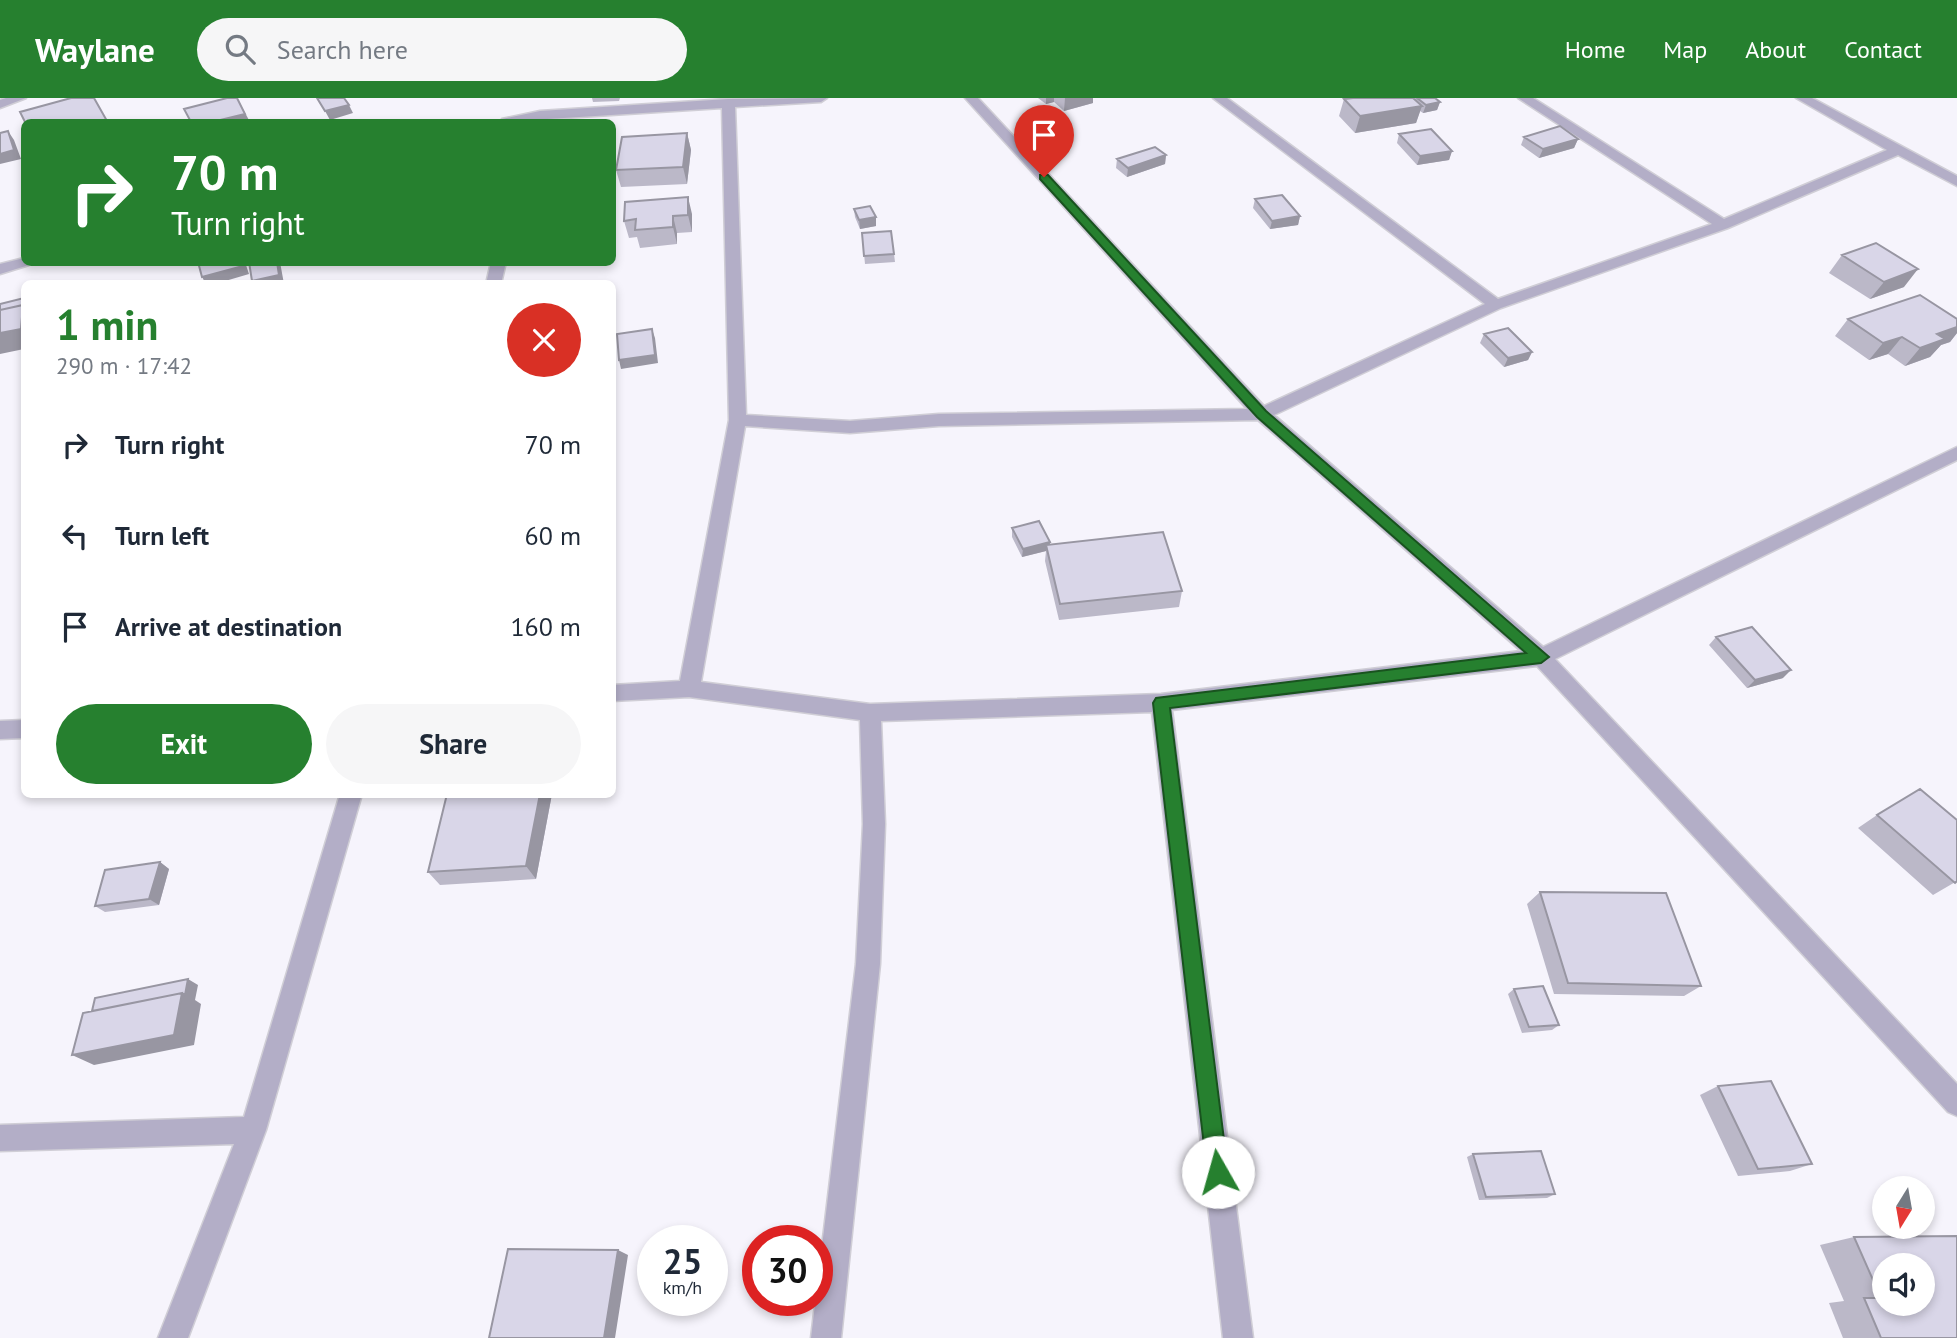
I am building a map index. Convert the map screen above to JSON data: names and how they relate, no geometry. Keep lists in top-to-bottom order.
{
  "north": "bottom",
  "page": {
    "header": "Waylane",
    "search": "Search here",
    "nav": [
      "Home",
      "Map",
      "About",
      "Contact"
    ],
    "turn": ["70 m", "Turn right"],
    "heading": ["1 min", "290 m · 17:42"],
    "list": [
      {
        "name": "Turn right",
        "value": "70 m"
      },
      {
        "name": "Turn left",
        "value": "60 m"
      },
      {
        "name": "Arrive at destination",
        "value": "160 m"
      }
    ],
    "buttons": ["Exit", "Share"],
    "speed": "25 km/h",
    "limit": "30"
  }
}
